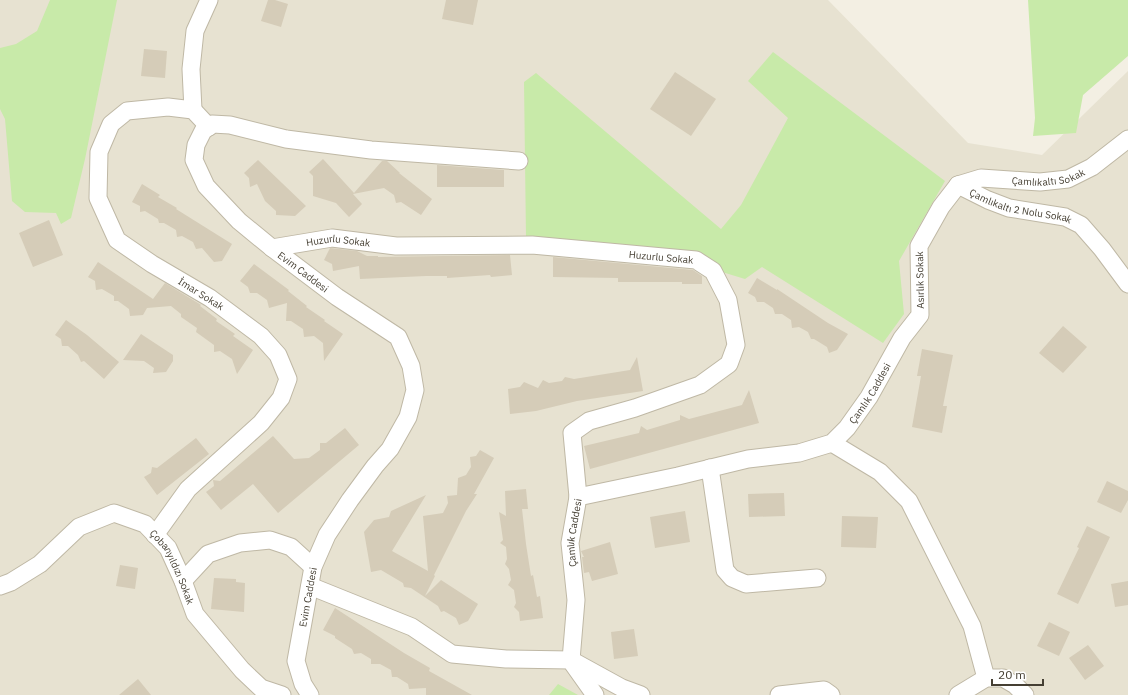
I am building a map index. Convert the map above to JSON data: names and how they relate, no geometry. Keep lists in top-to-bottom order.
{
  "streets": {
    "street": [
      "Çamlıkaltı Sokak",
      "Çamlıkaltı 2 Nolu Sokak",
      "Huzurlu Sokak",
      "Evim Caddesi",
      "Asırlık Sokak",
      "İmar Sokak",
      "Çamlık Caddesi",
      "Çobanyıldızı Sokak"
    ]
  },
  "crossings": [
    ["Çamlıkaltı Sokak", "Çamlıkaltı 2 Nolu Sokak"],
    ["Çamlıkaltı Sokak", "Asırlık Sokak"],
    ["Çamlıkaltı 2 Nolu Sokak", "Asırlık Sokak"],
    ["Huzurlu Sokak", "Evim Caddesi"],
    ["Huzurlu Sokak", "Çamlık Caddesi"],
    ["Asırlık Sokak", "Çamlık Caddesi"],
    ["İmar Sokak", "Çobanyıldızı Sokak"]
  ],
  "scale_bar": "20 m"
}
